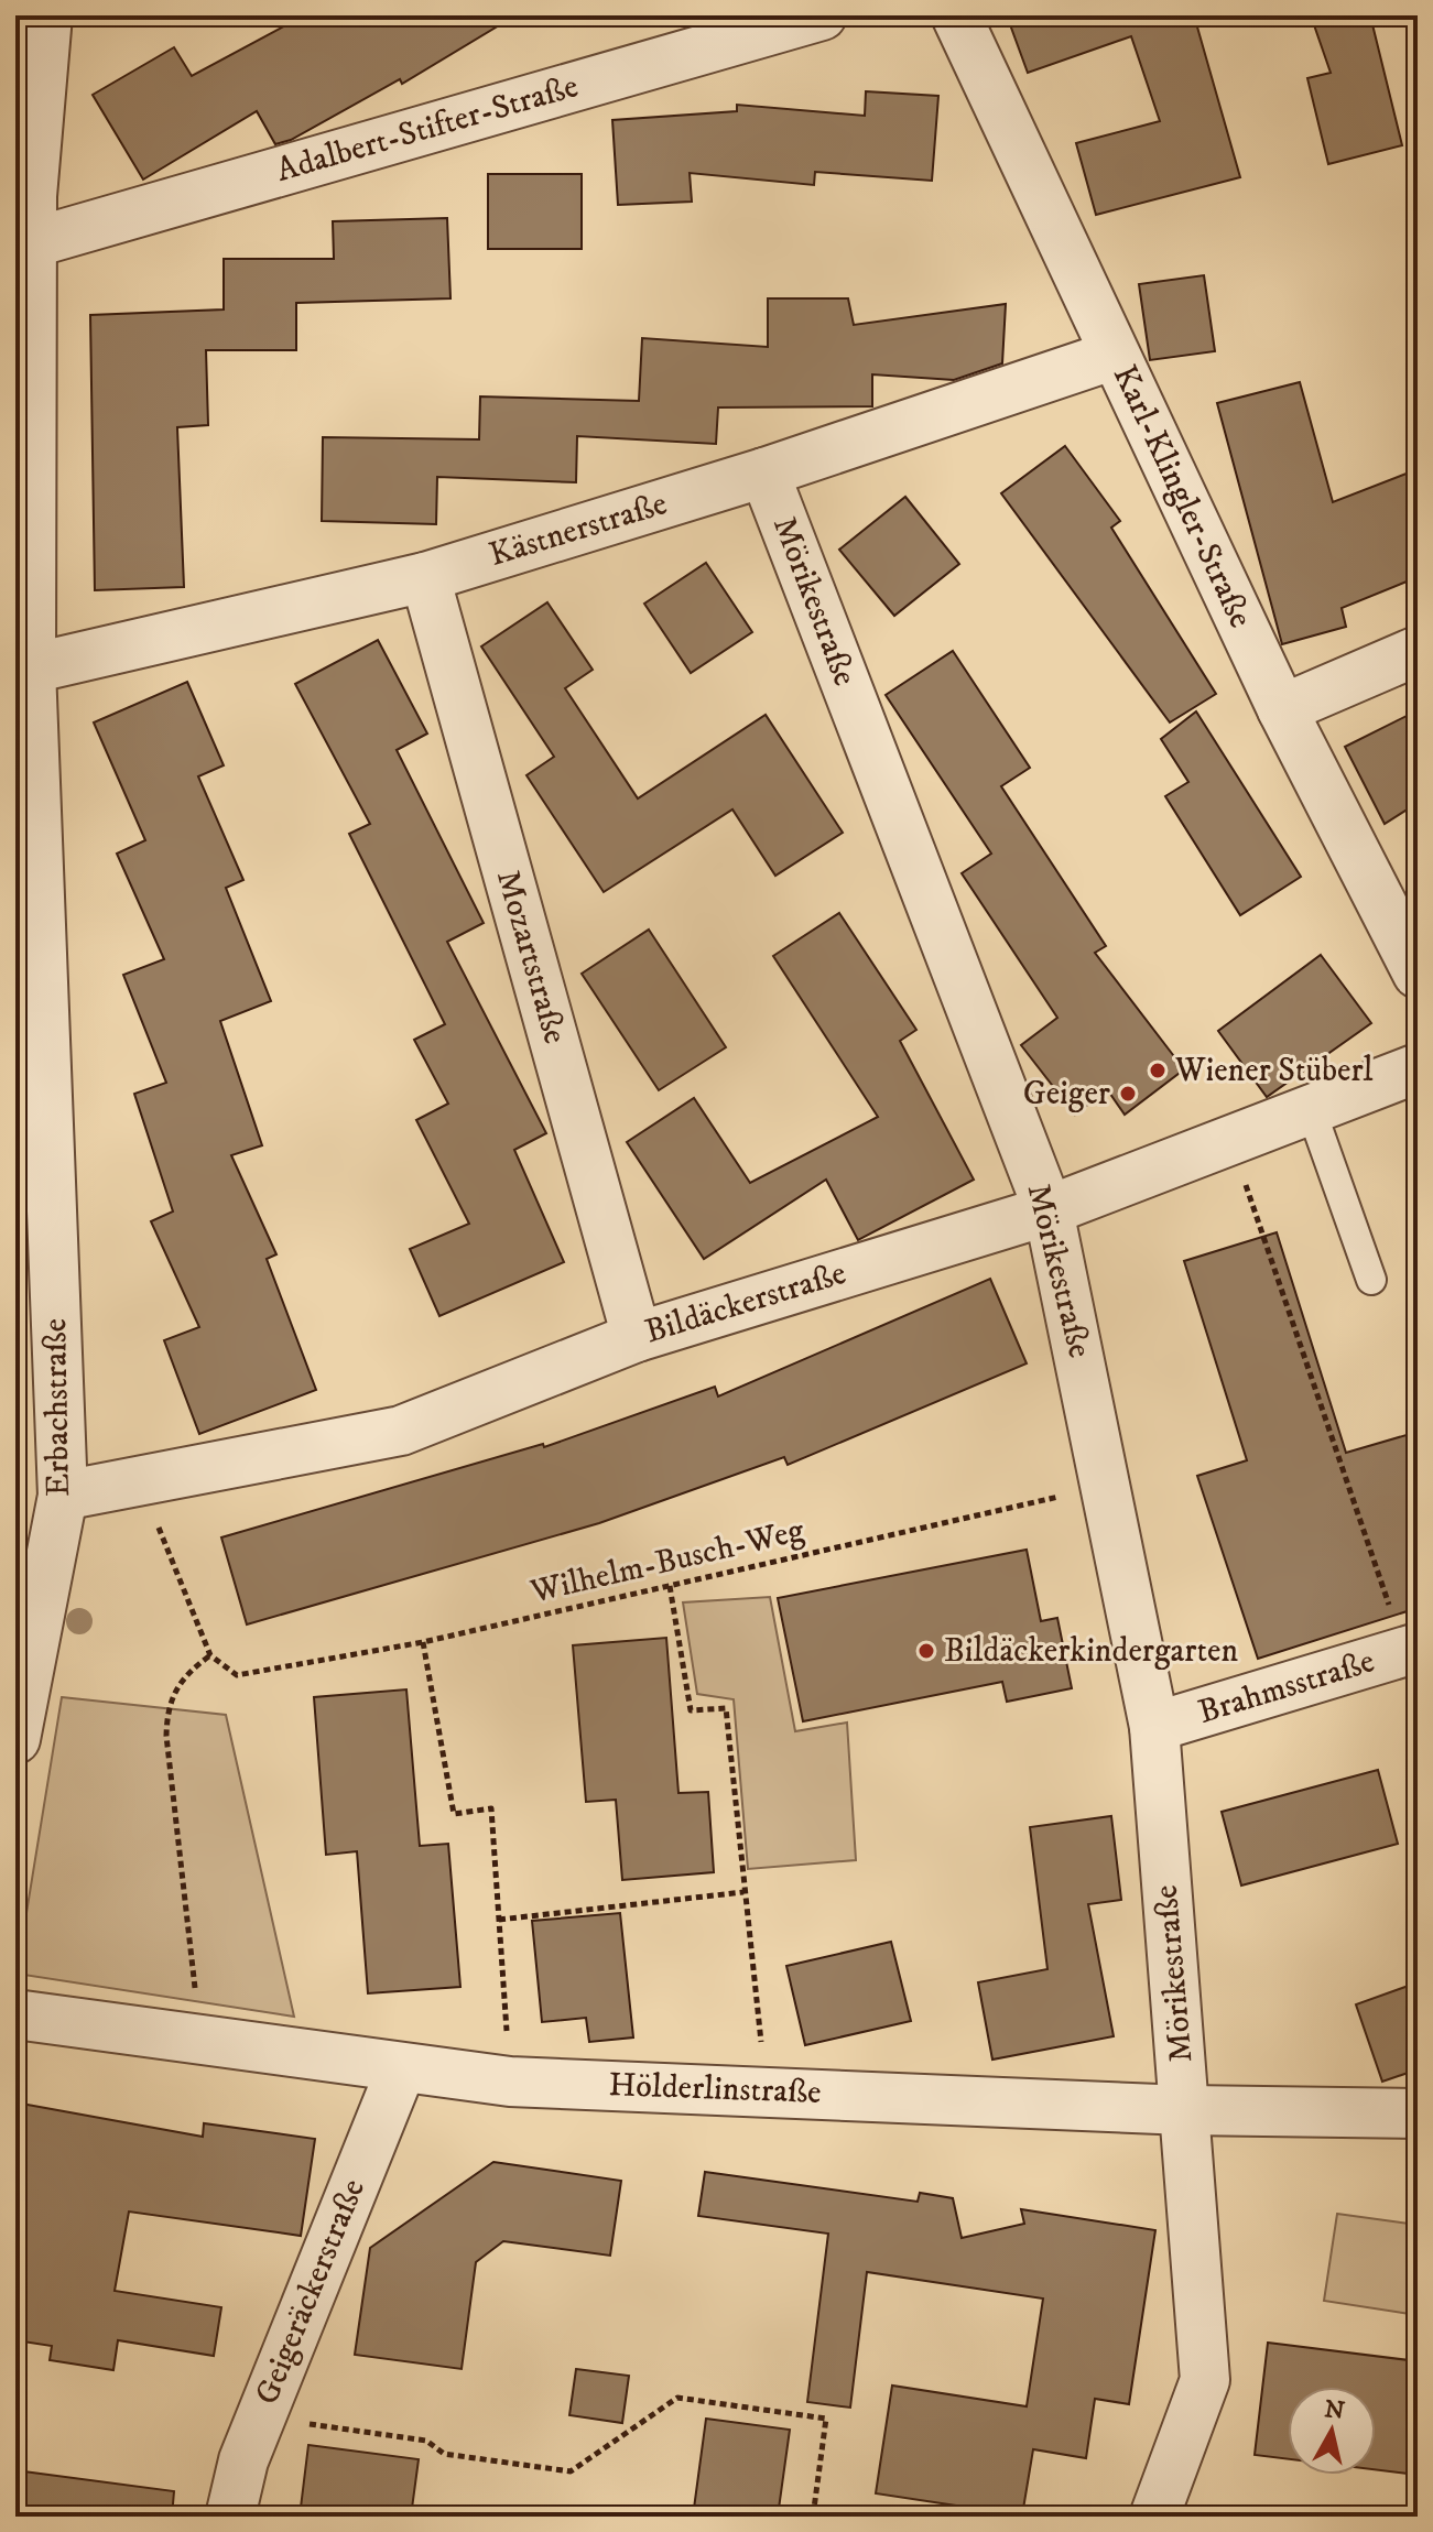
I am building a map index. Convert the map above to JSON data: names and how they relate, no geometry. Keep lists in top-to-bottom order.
{
  "streets": {
    "street": [
      "Adalbert-Stifter-Straße",
      "Karl-Klingler-Straße",
      "Kästnerstraße",
      "Mörikestraße",
      "Mozartstraße",
      "Bildäckerstraße",
      "Erbachstraße",
      "Brahmsstraße",
      "Hölderlinstraße",
      "Geigeräckerstraße"
    ],
    "path": ["Wilhelm-Busch-Weg"]
  },
  "crossings": [
    ["Adalbert-Stifter-Straße", "Erbachstraße"],
    ["Karl-Klingler-Straße", "Kästnerstraße"],
    ["Kästnerstraße", "Mörikestraße"],
    ["Kästnerstraße", "Mozartstraße"],
    ["Kästnerstraße", "Erbachstraße"],
    ["Mörikestraße", "Bildäckerstraße"],
    ["Mörikestraße", "Wilhelm-Busch-Weg"],
    ["Mörikestraße", "Brahmsstraße"],
    ["Mörikestraße", "Hölderlinstraße"],
    ["Mozartstraße", "Bildäckerstraße"],
    ["Bildäckerstraße", "Erbachstraße"],
    ["Hölderlinstraße", "Geigeräckerstraße"]
  ],
  "places": ["Wiener Stüberl", "Geiger", "Bildäckerkindergarten"],
  "north": "top"
}
